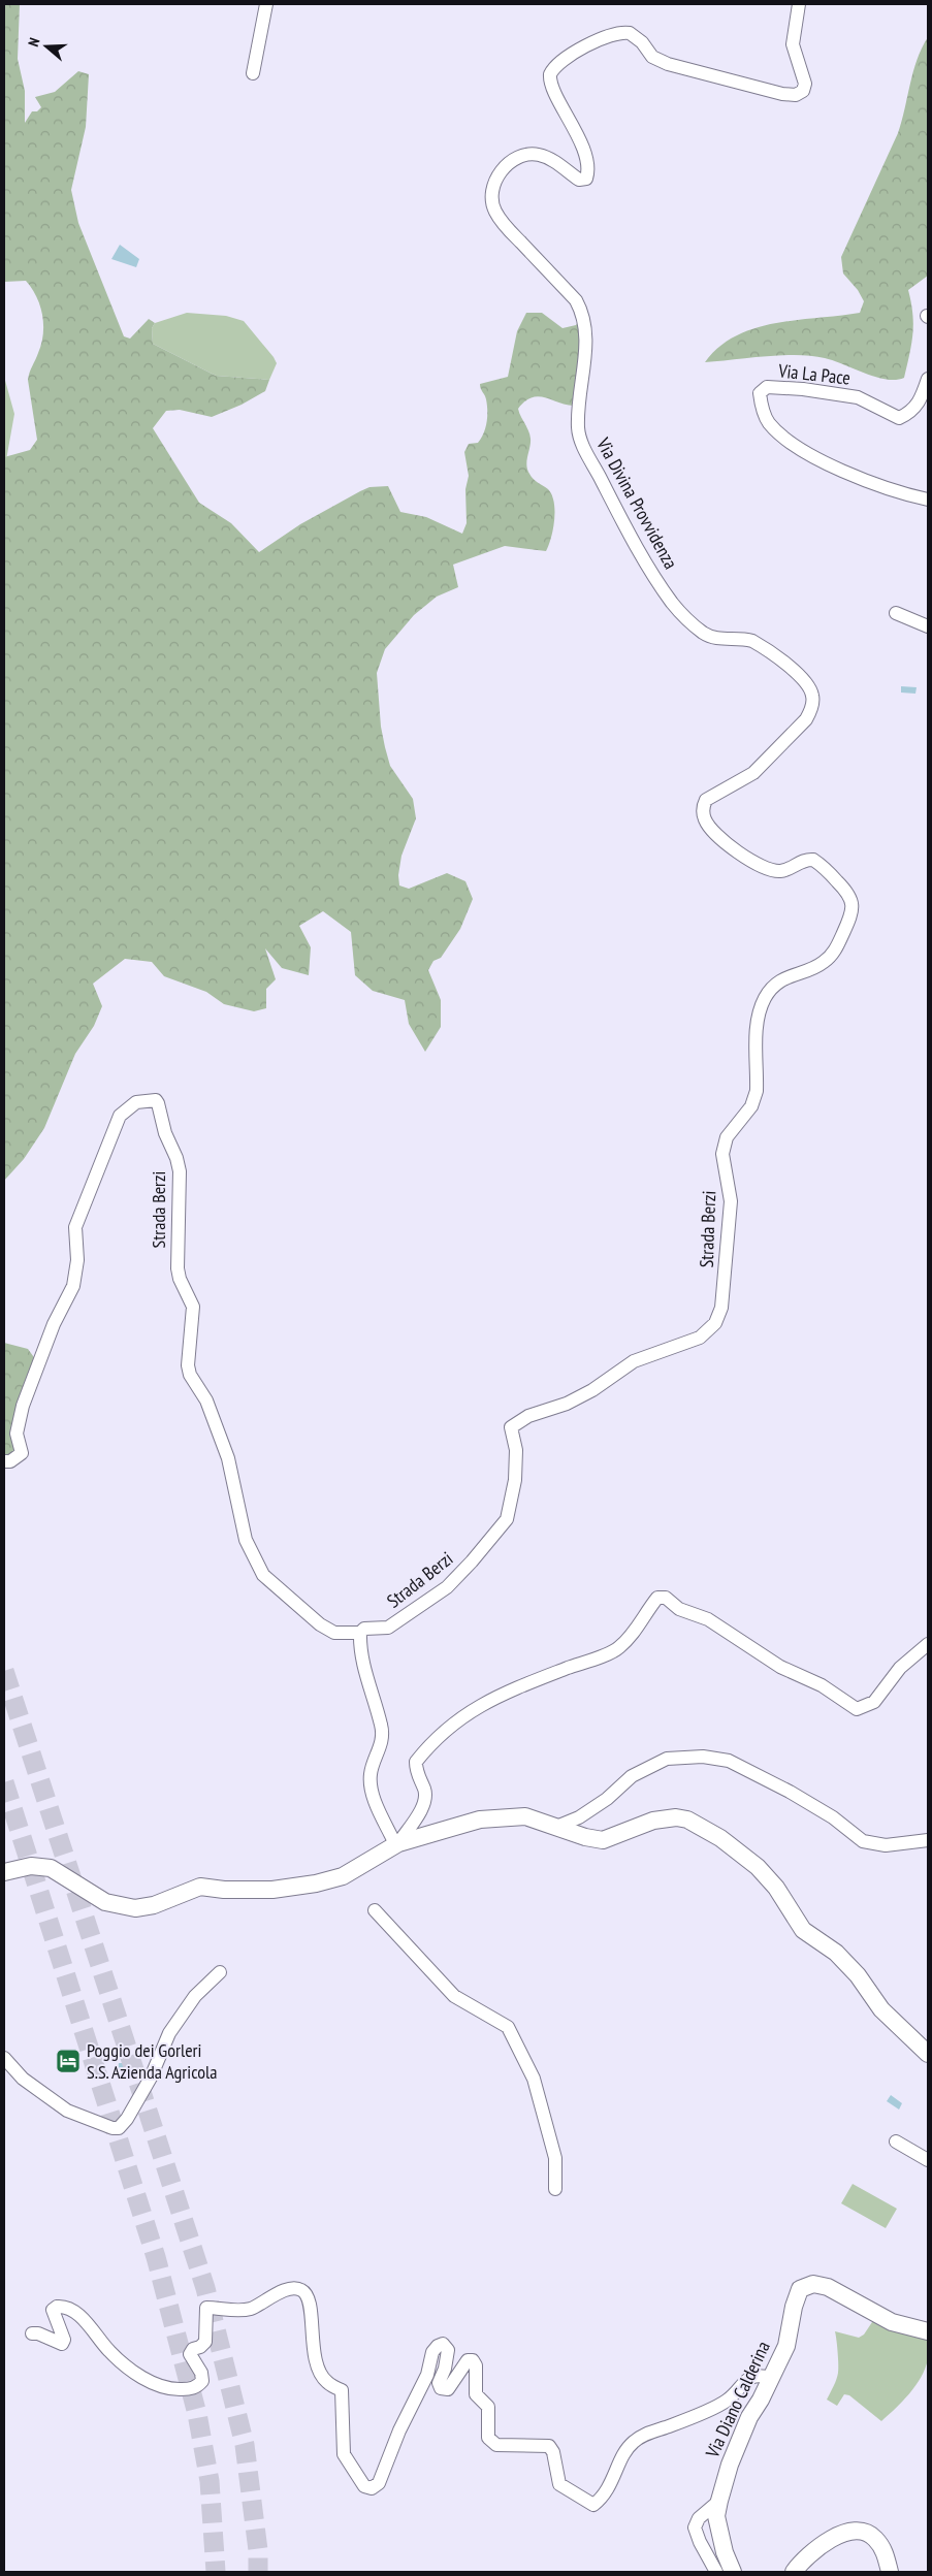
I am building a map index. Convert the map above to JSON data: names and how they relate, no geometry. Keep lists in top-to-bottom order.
{
  "streets": {
    "main road": ["Via Diano Calderina"],
    "street": ["Via La Pace", "Via Divina Provvidenza", "Strada Berzi"]
  },
  "crossings": [
    ["Via Divina Provvidenza", "Strada Berzi"]
  ],
  "places": {
    "hotel": ["Poggio dei Gorleri S.S. Azienda Agricola"]
  },
  "north": "left"
}
